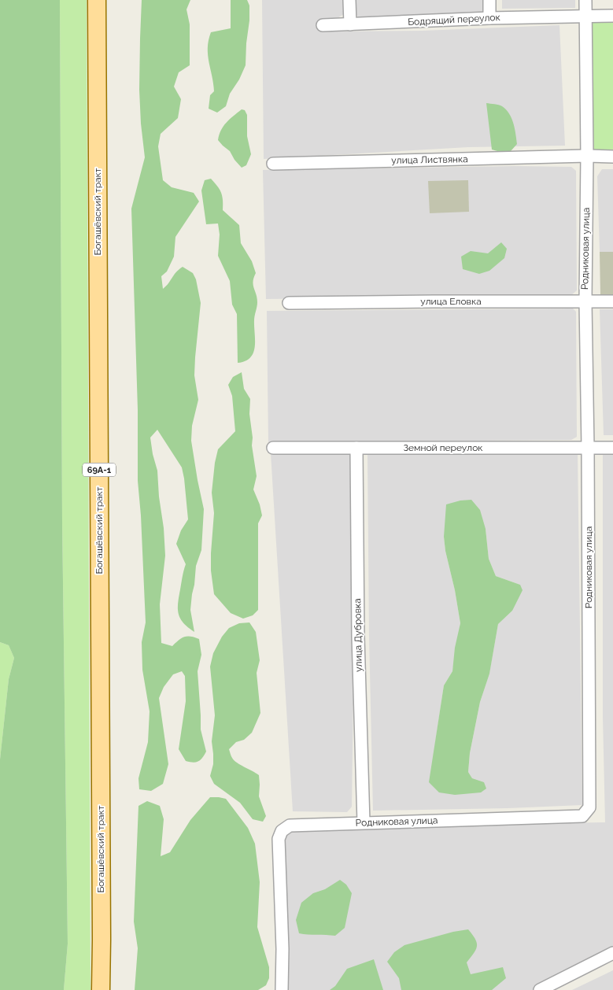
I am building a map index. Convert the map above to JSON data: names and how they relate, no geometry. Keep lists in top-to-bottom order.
{
  "streets": {
    "main road": ["Богашёвский тракт", "69А-1"],
    "street": [
      "Бодрящий переулок",
      "улица Листвянка",
      "Родниковая улица",
      "улица Еловка",
      "Земной переулок",
      "улица Дубровка"
    ]
  },
  "crossings": [
    ["Бодрящий переулок", "Родниковая улица"],
    ["улица Листвянка", "Родниковая улица"],
    ["Родниковая улица", "улица Еловка"],
    ["Родниковая улица", "Земной переулок"],
    ["Родниковая улица", "улица Дубровка"],
    ["Земной переулок", "улица Дубровка"]
  ]
}
